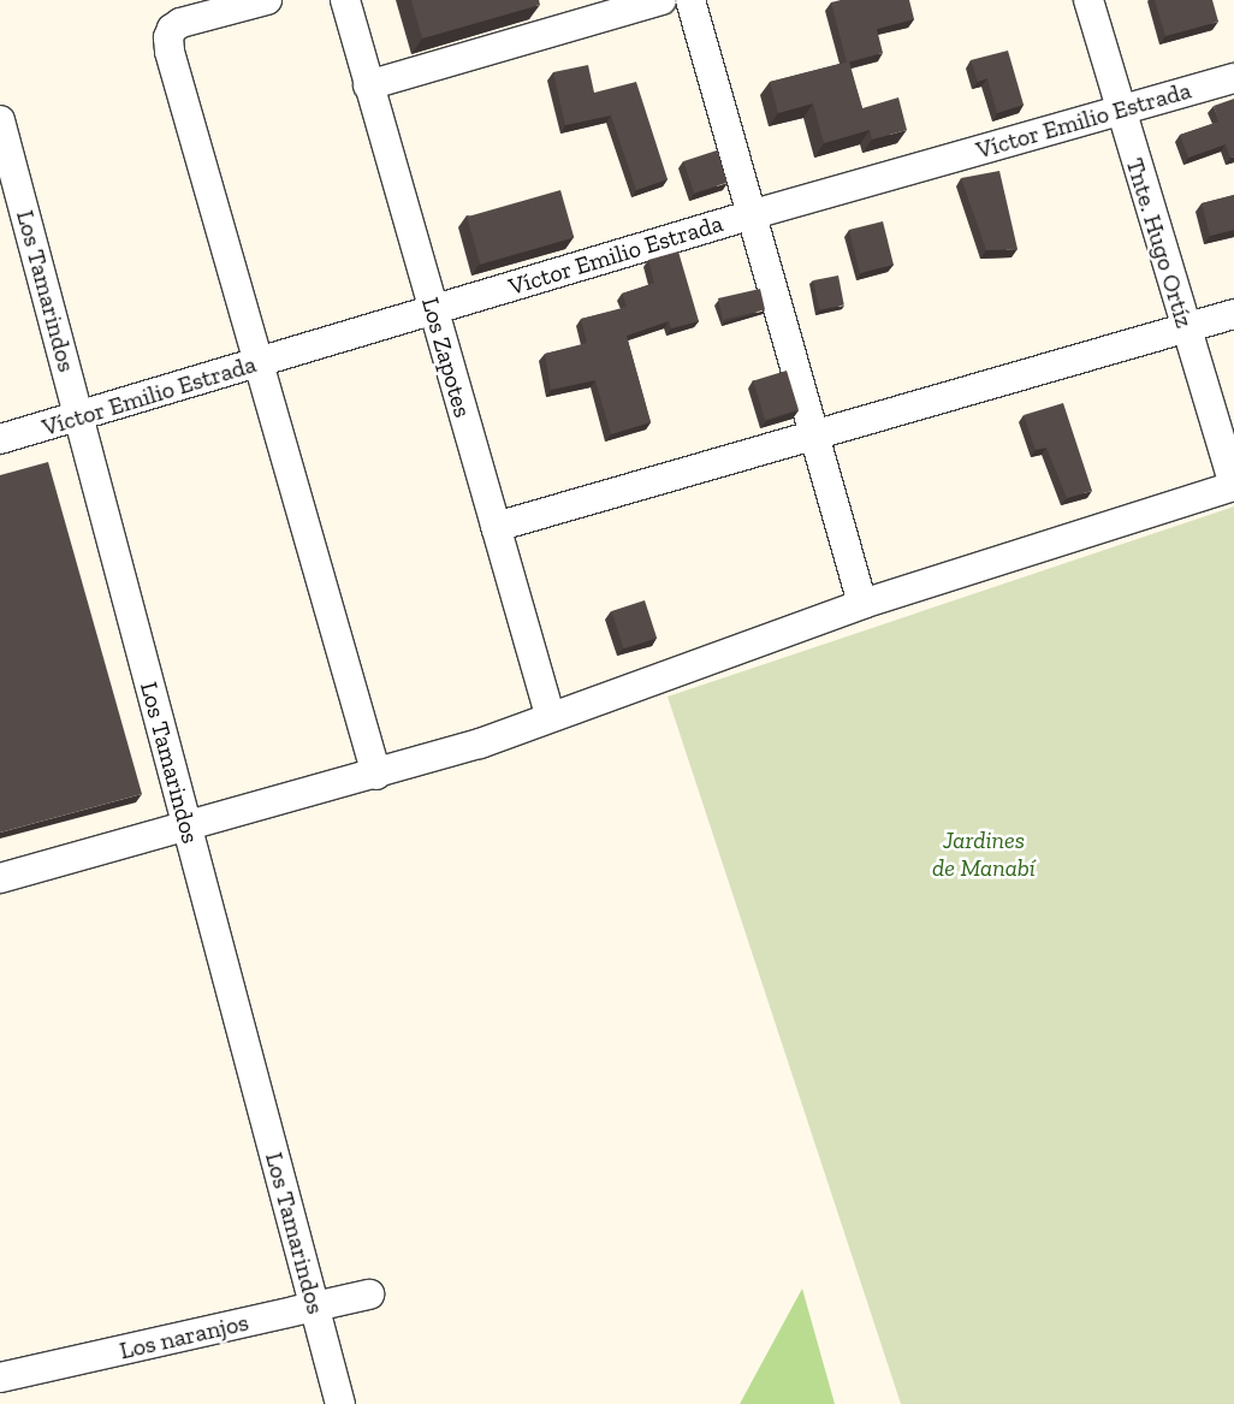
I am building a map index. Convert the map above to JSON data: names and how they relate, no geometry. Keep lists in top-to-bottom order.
{
  "streets": {
    "street": [
      "Víctor Emilio Estrada",
      "Tnte. Hugo Ortíz",
      "Los Tamarindos",
      "Los Zapotes",
      "Los naranjos"
    ]
  },
  "crossings": [
    ["Víctor Emilio Estrada", "Tnte. Hugo Ortíz"],
    ["Víctor Emilio Estrada", "Los Tamarindos"],
    ["Víctor Emilio Estrada", "Los Zapotes"],
    ["Los Tamarindos", "Los naranjos"]
  ],
  "parks": ["Jardines de Manabí"]
}
